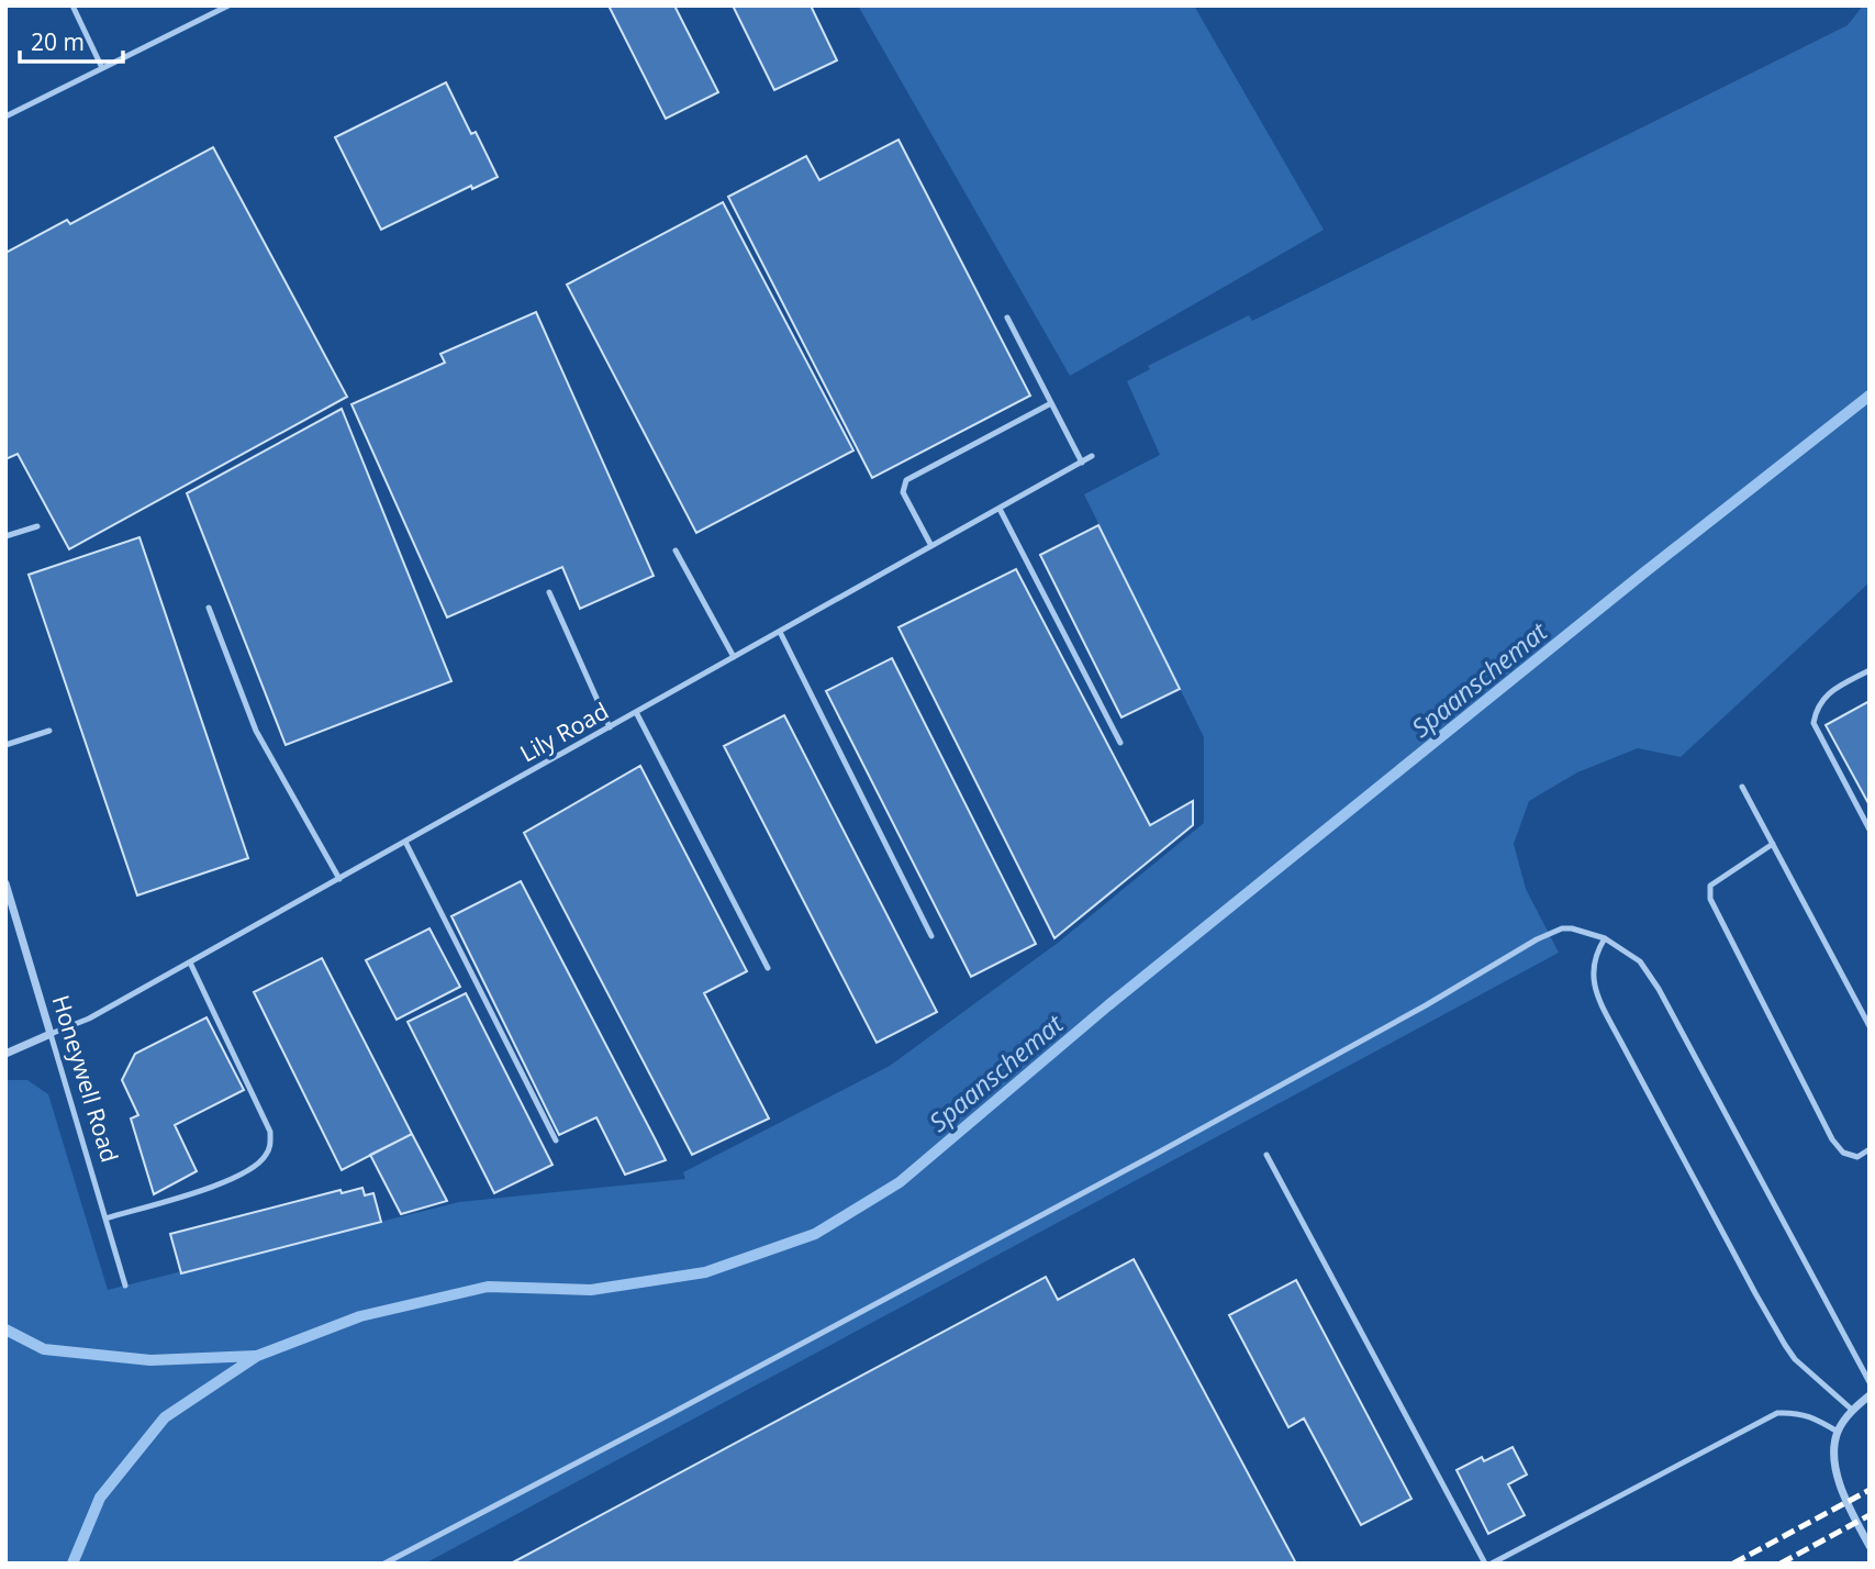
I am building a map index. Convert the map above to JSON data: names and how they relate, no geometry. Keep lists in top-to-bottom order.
{
  "streets": {
    "street": ["Honeywell Road"],
    "lane": ["Lily Road"]
  },
  "crossings": [
    ["Lily Road", "Honeywell Road"]
  ],
  "water": ["Spaanschemat"],
  "scale_bar": "20 m"
}
